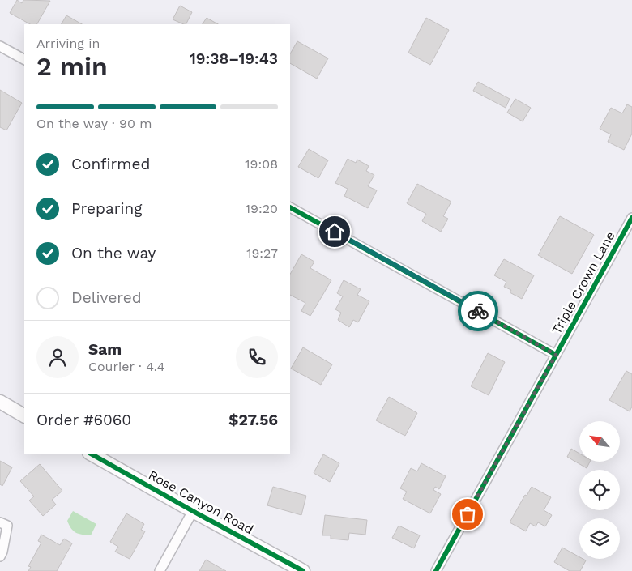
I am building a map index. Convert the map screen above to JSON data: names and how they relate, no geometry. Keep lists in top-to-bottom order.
{
  "streets": {
    "street": ["Triple Crown Lane", "Rose Canyon Road"]
  },
  "north": "top left",
  "page": {
    "heading": ["2 min", "Arriving in", "19:38–19:43"],
    "panel": [
      "Sam",
      "Courier · 4.4",
      "Order #6060",
      "$27.56"
    ],
    "bar": "On the way · 90 m",
    "list": [
      ["Confirmed", "19:08"],
      ["Preparing", "19:20"],
      ["On the way", "19:27"],
      "Delivered"
    ]
  }
}
